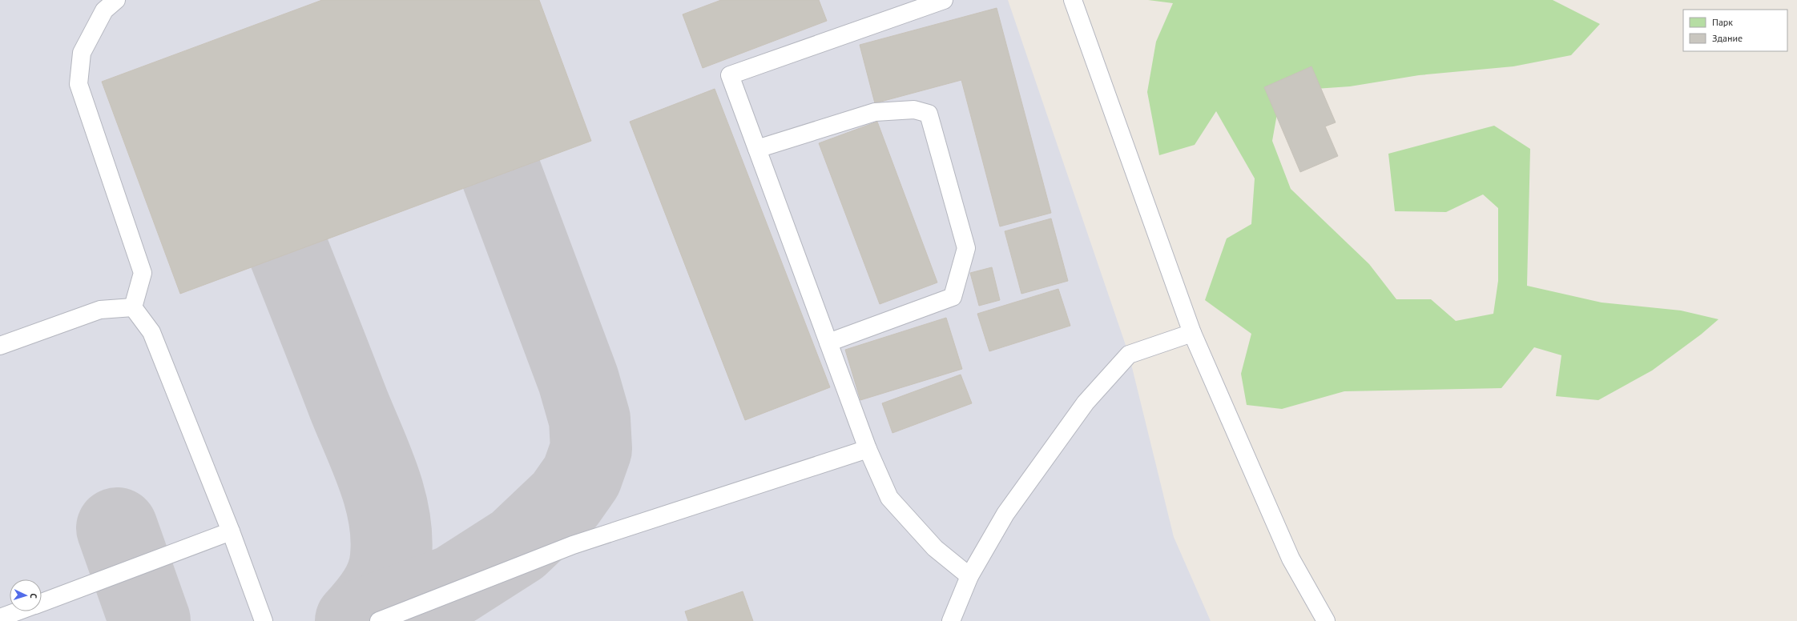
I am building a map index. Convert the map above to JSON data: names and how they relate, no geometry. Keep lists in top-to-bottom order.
{
  "legend": ["Парк", "Здание"],
  "north": "right"
}
